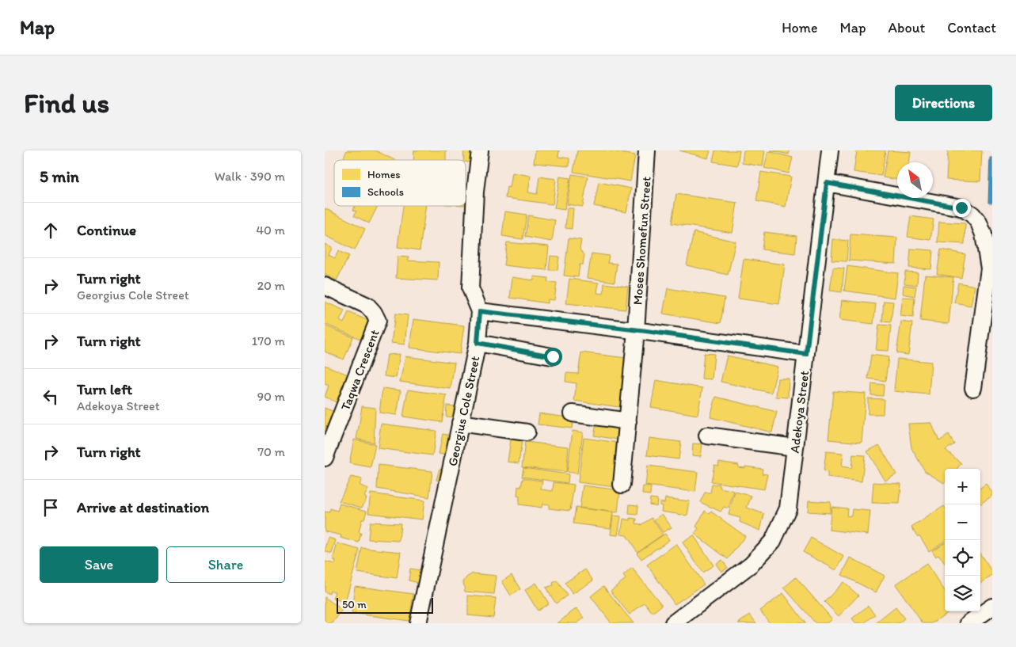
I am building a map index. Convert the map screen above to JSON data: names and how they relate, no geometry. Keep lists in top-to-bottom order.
{
  "streets": {
    "street": [
      "Moses Shomefun Street",
      "Taqwa Crescent",
      "Georgius Cole Street",
      "Adekoya Street"
    ]
  },
  "legend": ["Homes", "Schools"],
  "scale_bar": "50 m",
  "north": "top left",
  "page": {
    "header": "Map",
    "nav": [
      "Home",
      "Map",
      "About",
      "Contact"
    ],
    "buttons": [
      "Directions",
      ["Save", "Share"]
    ],
    "title": "Find us",
    "heading": ["5 min", "Walk · 390 m"],
    "list": [
      ["Continue", "40 m"],
      ["Turn right", "Georgius Cole Street", "20 m"],
      ["Turn right", "170 m"],
      ["Turn left", "Adekoya Street", "90 m"],
      ["Turn right", "70 m"],
      "Arrive at destination"
    ],
    "map_buttons": ["+", "−"],
    "scale": "50 m"
  }
}
